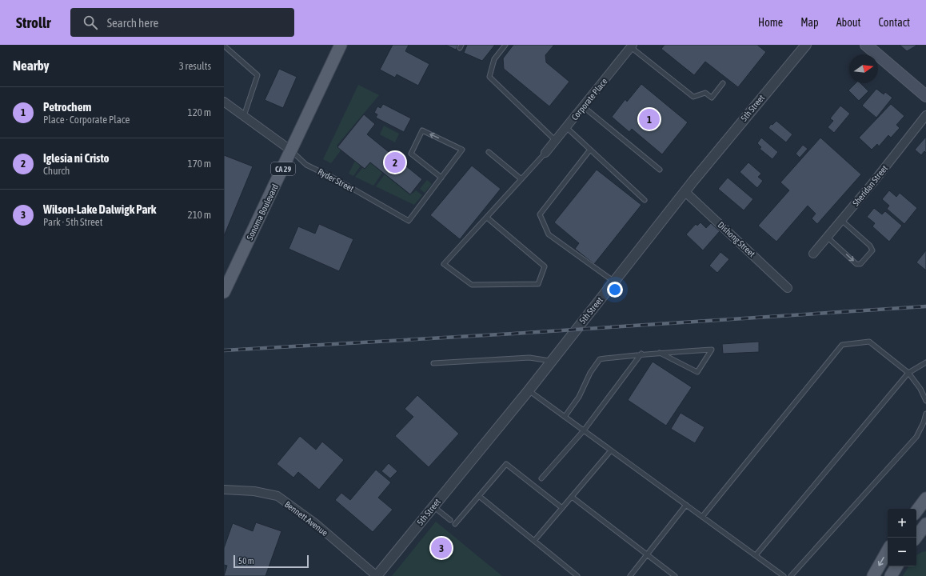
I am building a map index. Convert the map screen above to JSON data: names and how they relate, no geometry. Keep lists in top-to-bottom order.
{
  "streets": {
    "main road": ["CA 29", "Sonoma Boulevard"],
    "street": [
      "Corporate Place",
      "5th Street",
      "Ryder Street",
      "Sheridan Street",
      "Dishong Street",
      "Bennett Avenue"
    ]
  },
  "crossings": [
    ["5th Street", "Dishong Street"],
    ["5th Street", "Bennett Avenue"],
    ["Ryder Street", "Sonoma Boulevard"]
  ],
  "scale_bar": "50 m",
  "north": "right",
  "page": {
    "header": "Strollr",
    "search": "Search here",
    "nav": [
      "Home",
      "Map",
      "About",
      "Contact"
    ],
    "heading": ["Nearby", "3 results"],
    "list": [
      {
        "mark": "1",
        "name": "Petrochem",
        "note": "Place · Corporate Place",
        "value": "120 m"
      },
      {
        "mark": "2",
        "name": "Iglesia ni Cristo",
        "note": "Church",
        "value": "170 m"
      },
      {
        "mark": "3",
        "name": "Wilson-Lake Dalwigk Park",
        "note": "Park · 5th Street",
        "value": "210 m"
      }
    ],
    "pins": ["1", "2", "3"],
    "map_buttons": ["+", "−"],
    "scale": "50 m"
  }
}
